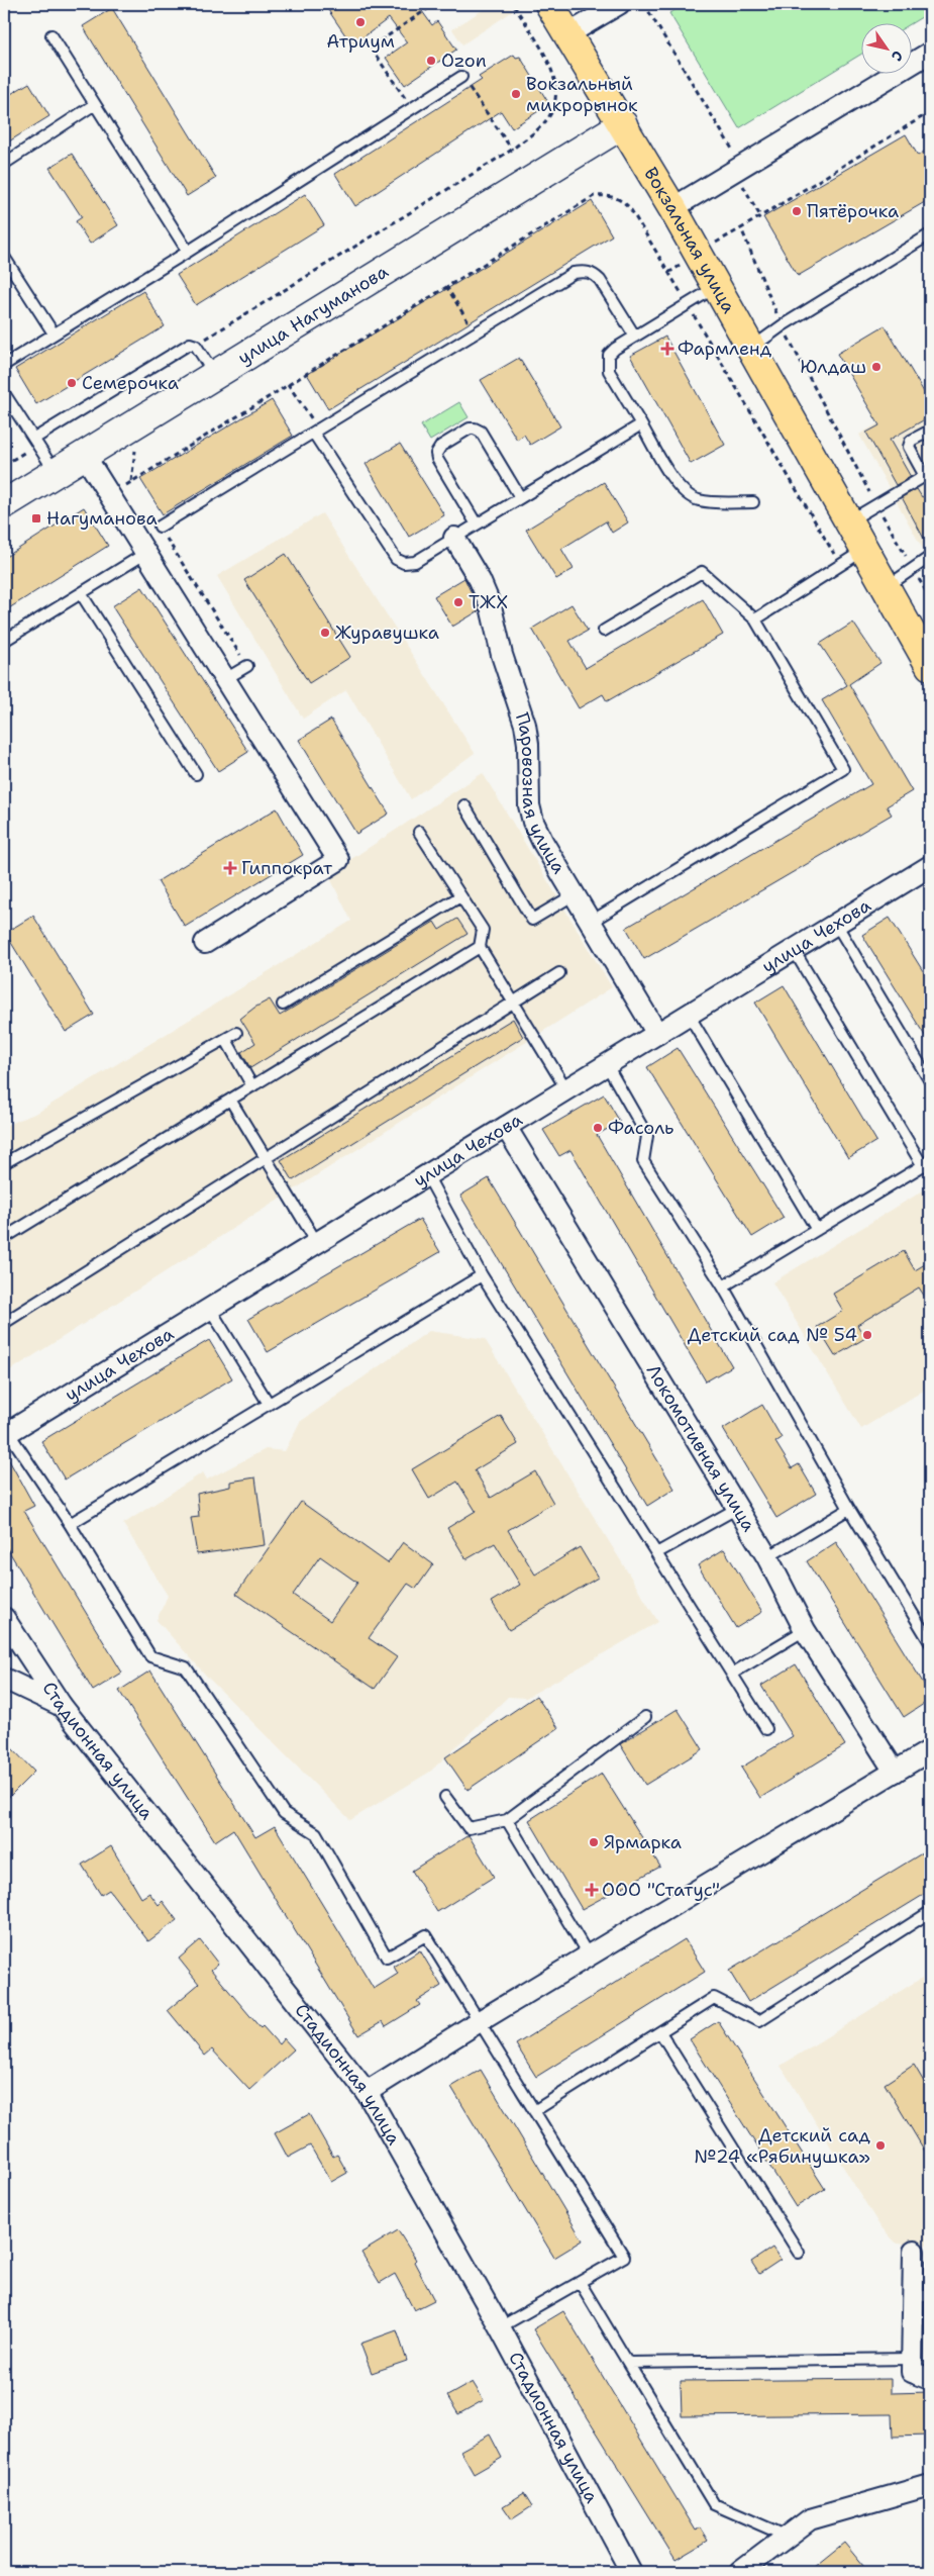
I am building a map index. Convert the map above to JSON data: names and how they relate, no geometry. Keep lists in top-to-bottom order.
{
  "streets": {
    "main road": ["Вокзальная улица"],
    "street": [
      "улица Нагуманова",
      "Паровозная улица",
      "улица Чехова",
      "Локомотивная улица",
      "Стадионная улица"
    ]
  },
  "crossings": [
    ["Вокзальная улица", "улица Нагуманова"],
    ["Паровозная улица", "улица Чехова"],
    ["улица Чехова", "Локомотивная улица"]
  ],
  "places": {
    "other": [
      "Атриум",
      "Ozon",
      "Вокзальный микрорынок",
      "Пятёрочка",
      "Юлдаш",
      "Семерочка",
      "ТЖХ",
      "Журавушка",
      "Фасоль",
      "Детский сад № 54",
      "Ярмарка",
      "Детский сад №24 «Рябинушка»"
    ],
    "health": ["Фармленд", "Гиппократ", "ООО \"Статус\""],
    "transit": ["Нагуманова"]
  },
  "north": "bottom right"
}
